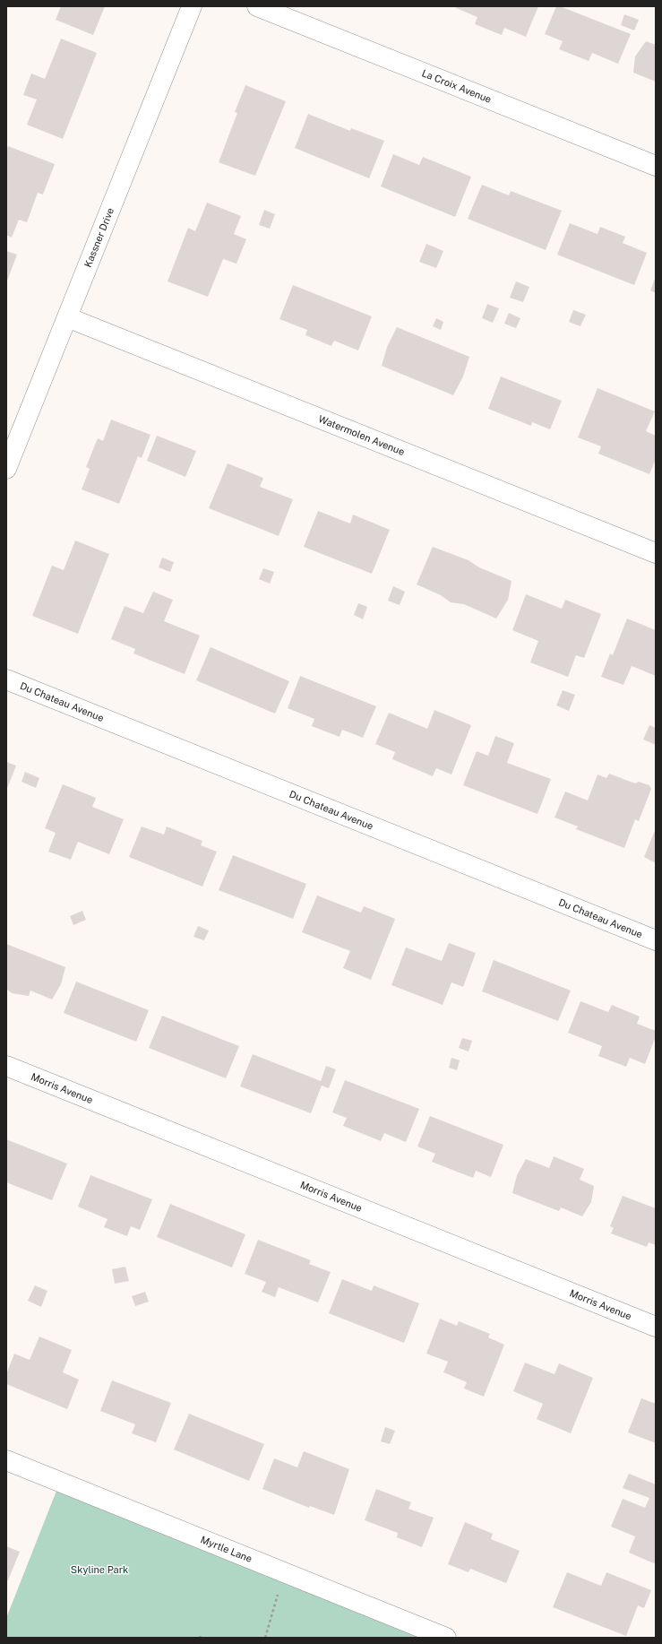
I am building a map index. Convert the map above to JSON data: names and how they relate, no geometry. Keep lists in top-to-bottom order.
{
  "streets": {
    "street": [
      "La Croix Avenue",
      "Kassner Drive",
      "Watermolen Avenue",
      "Du Chateau Avenue",
      "Morris Avenue",
      "Myrtle Lane"
    ]
  },
  "crossings": [
    ["Kassner Drive", "Watermolen Avenue"]
  ],
  "parks": ["Skyline Park"]
}
